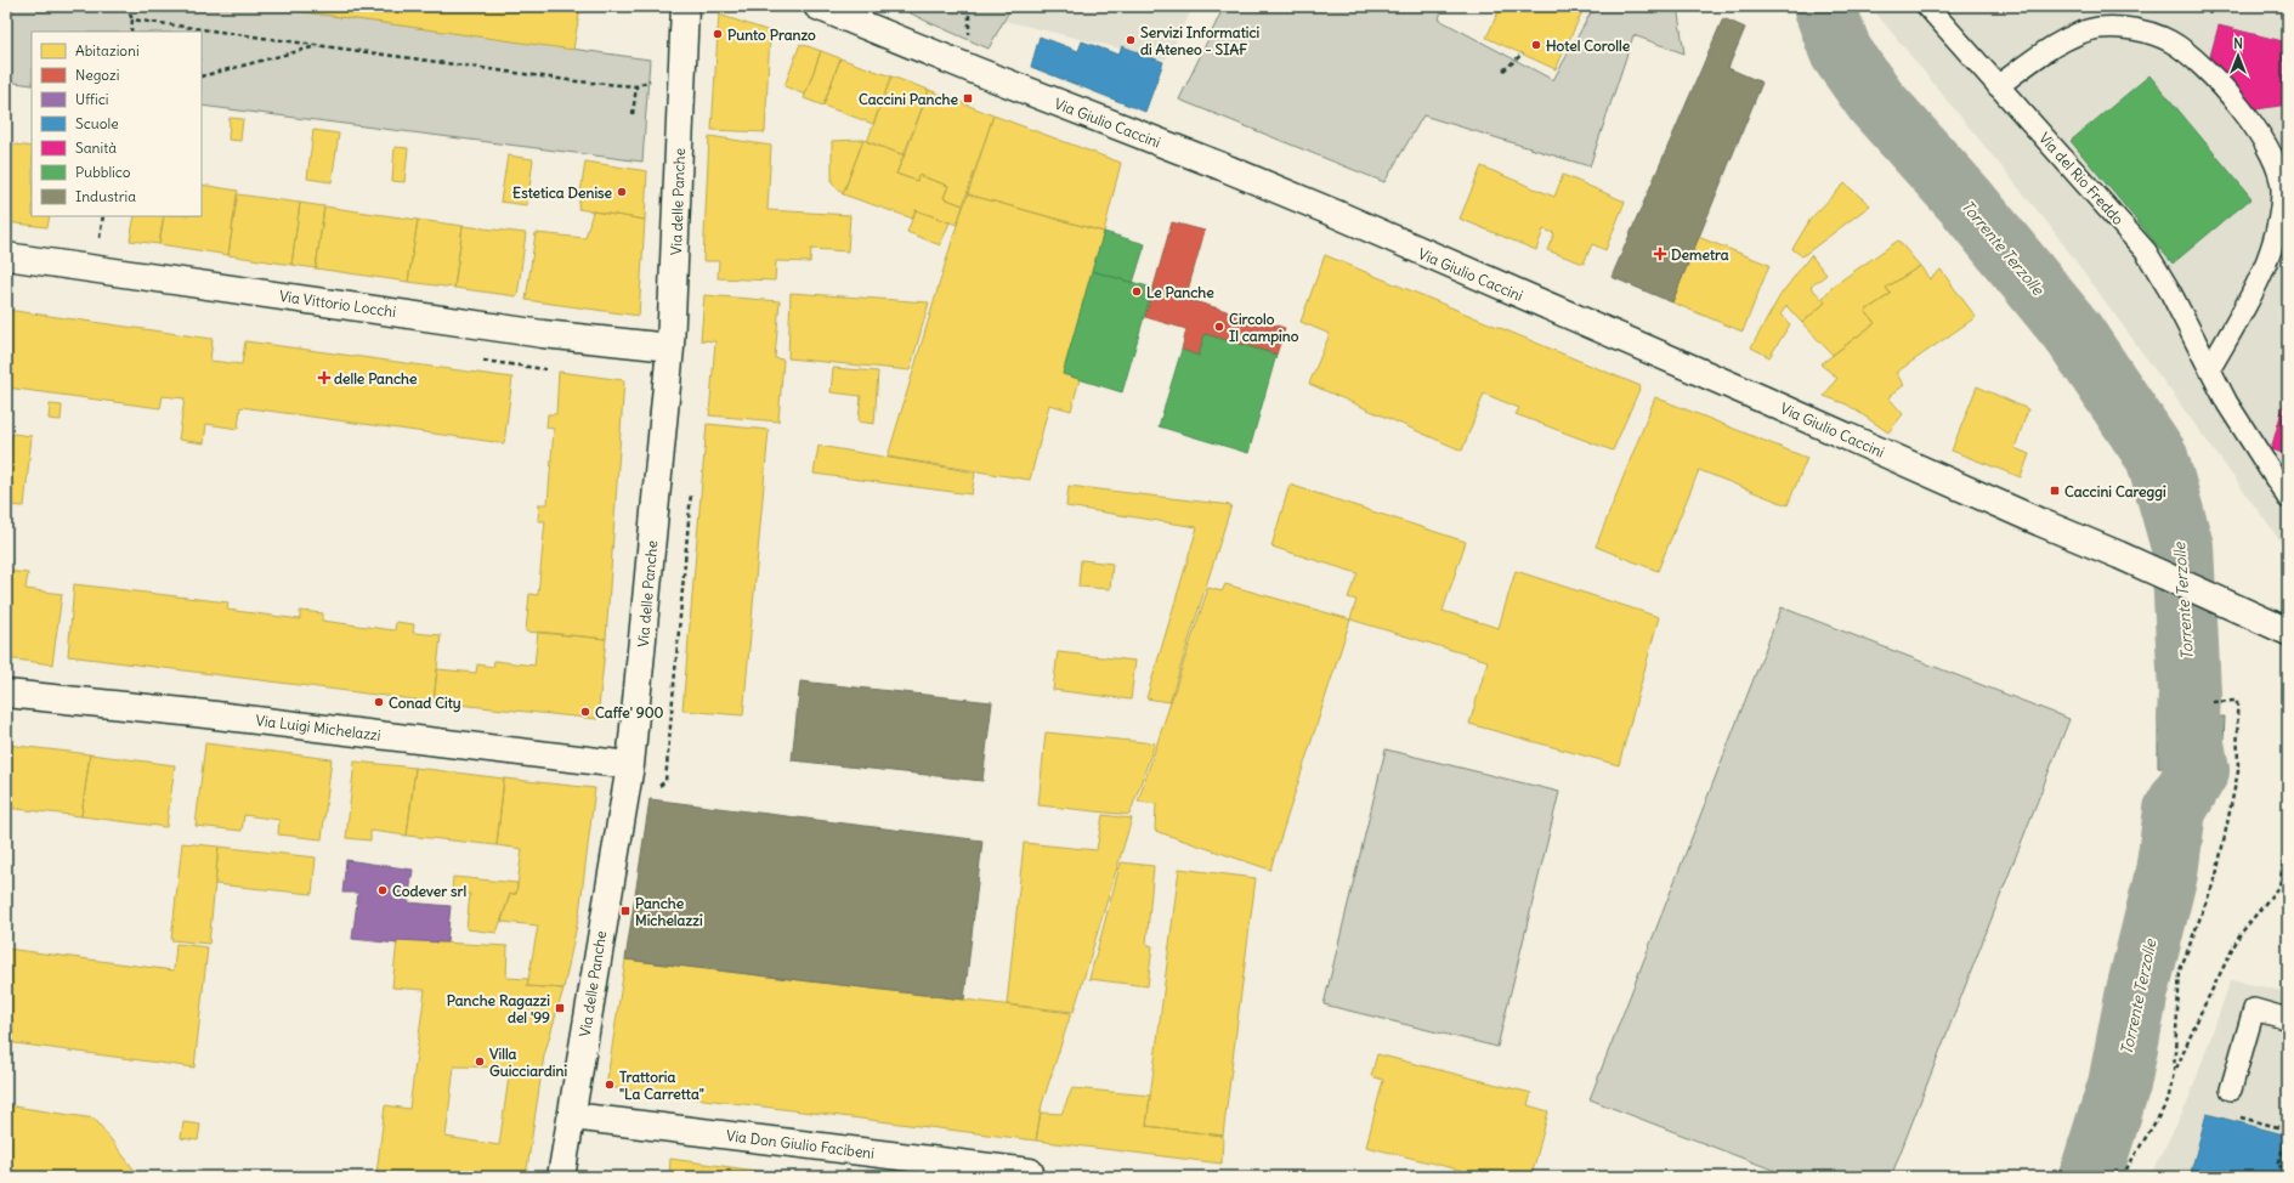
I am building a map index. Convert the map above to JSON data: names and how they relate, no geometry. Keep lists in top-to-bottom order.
{
  "streets": {
    "street": [
      "Via Giulio Caccini",
      "Via delle Panche",
      "Via Vittorio Locchi",
      "Via Luigi Michelazzi",
      "Via Don Giulio Facibeni"
    ],
    "lane": ["Via del Rio Freddo"]
  },
  "crossings": [
    ["Via delle Panche", "Via Vittorio Locchi"],
    ["Via delle Panche", "Via Luigi Michelazzi"],
    ["Via delle Panche", "Via Don Giulio Facibeni"]
  ],
  "water": ["Torrente Terzolle"],
  "places": {
    "other": [
      "Punto Pranzo",
      "Servizi Informatici di Ateneo - SIAF",
      "Hotel Corolle",
      "Estetica Denise",
      "Le Panche",
      "Circolo Il campino",
      "Conad City",
      "Caffe' 900",
      "Codever srl",
      "Villa Guicciardini",
      "Trattoria \"La Carretta\""
    ],
    "transit": [
      "Caccini Panche",
      "Caccini Careggi",
      "Panche Michelazzi",
      "Panche Ragazzi del '99"
    ],
    "health": ["Demetra", "delle Panche"]
  },
  "legend": [
    "Abitazioni",
    "Negozi",
    "Uffici",
    "Scuole",
    "Sanità",
    "Pubblico",
    "Industria"
  ],
  "north": "top"
}
